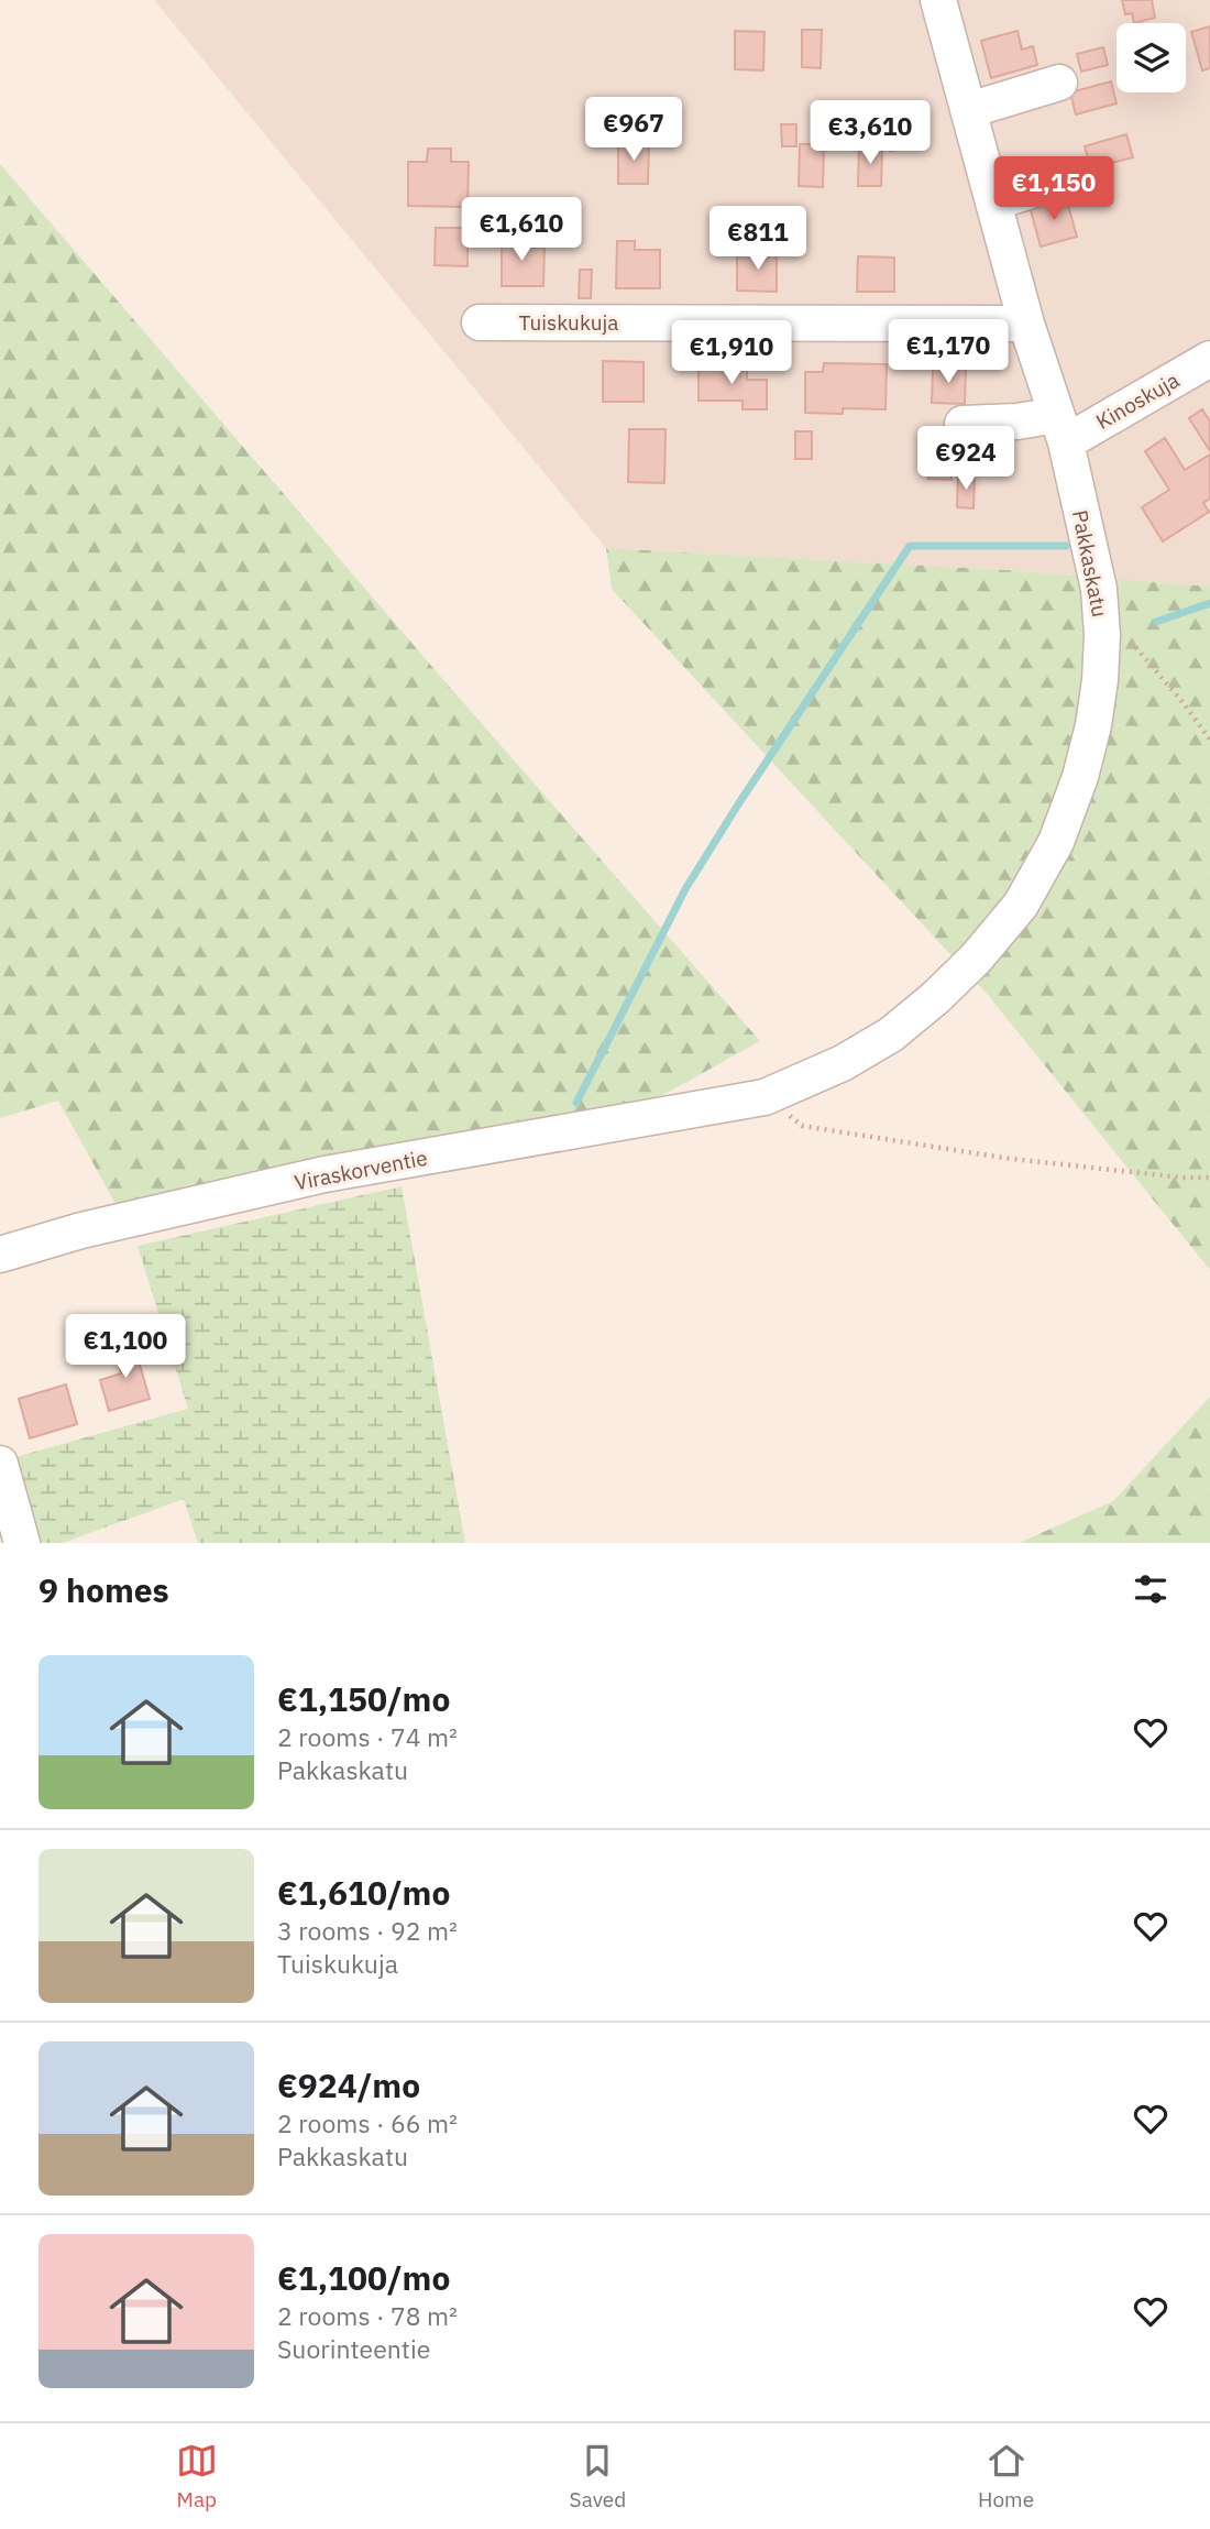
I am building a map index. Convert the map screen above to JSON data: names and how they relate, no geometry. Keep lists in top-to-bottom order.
{
  "streets": {
    "street": [
      "Tuiskukuja",
      "Kinoskuja",
      "Pakkaskatu",
      "Viraskorventie"
    ]
  },
  "crossings": [
    ["Tuiskukuja", "Pakkaskatu"],
    ["Kinoskuja", "Pakkaskatu"],
    ["Pakkaskatu", "Viraskorventie"]
  ],
  "page": {
    "price": [
      "€967",
      "€3,610",
      "€1,150",
      "€1,610",
      "€811",
      "€1,170",
      "€1,910",
      "€924",
      "€1,100"
    ],
    "heading": "9 homes",
    "list": [
      {
        "name": "€1,150/mo",
        "note": "2 rooms · 74 m² · Pakkaskatu"
      },
      {
        "name": "€1,610/mo",
        "note": "3 rooms · 92 m² · Tuiskukuja"
      },
      {
        "name": "€924/mo",
        "note": "2 rooms · 66 m² · Pakkaskatu"
      },
      {
        "name": "€1,100/mo",
        "note": "2 rooms · 78 m² · Suorinteentie"
      }
    ],
    "tabs": ["Map", "Saved", "Home"]
  }
}
